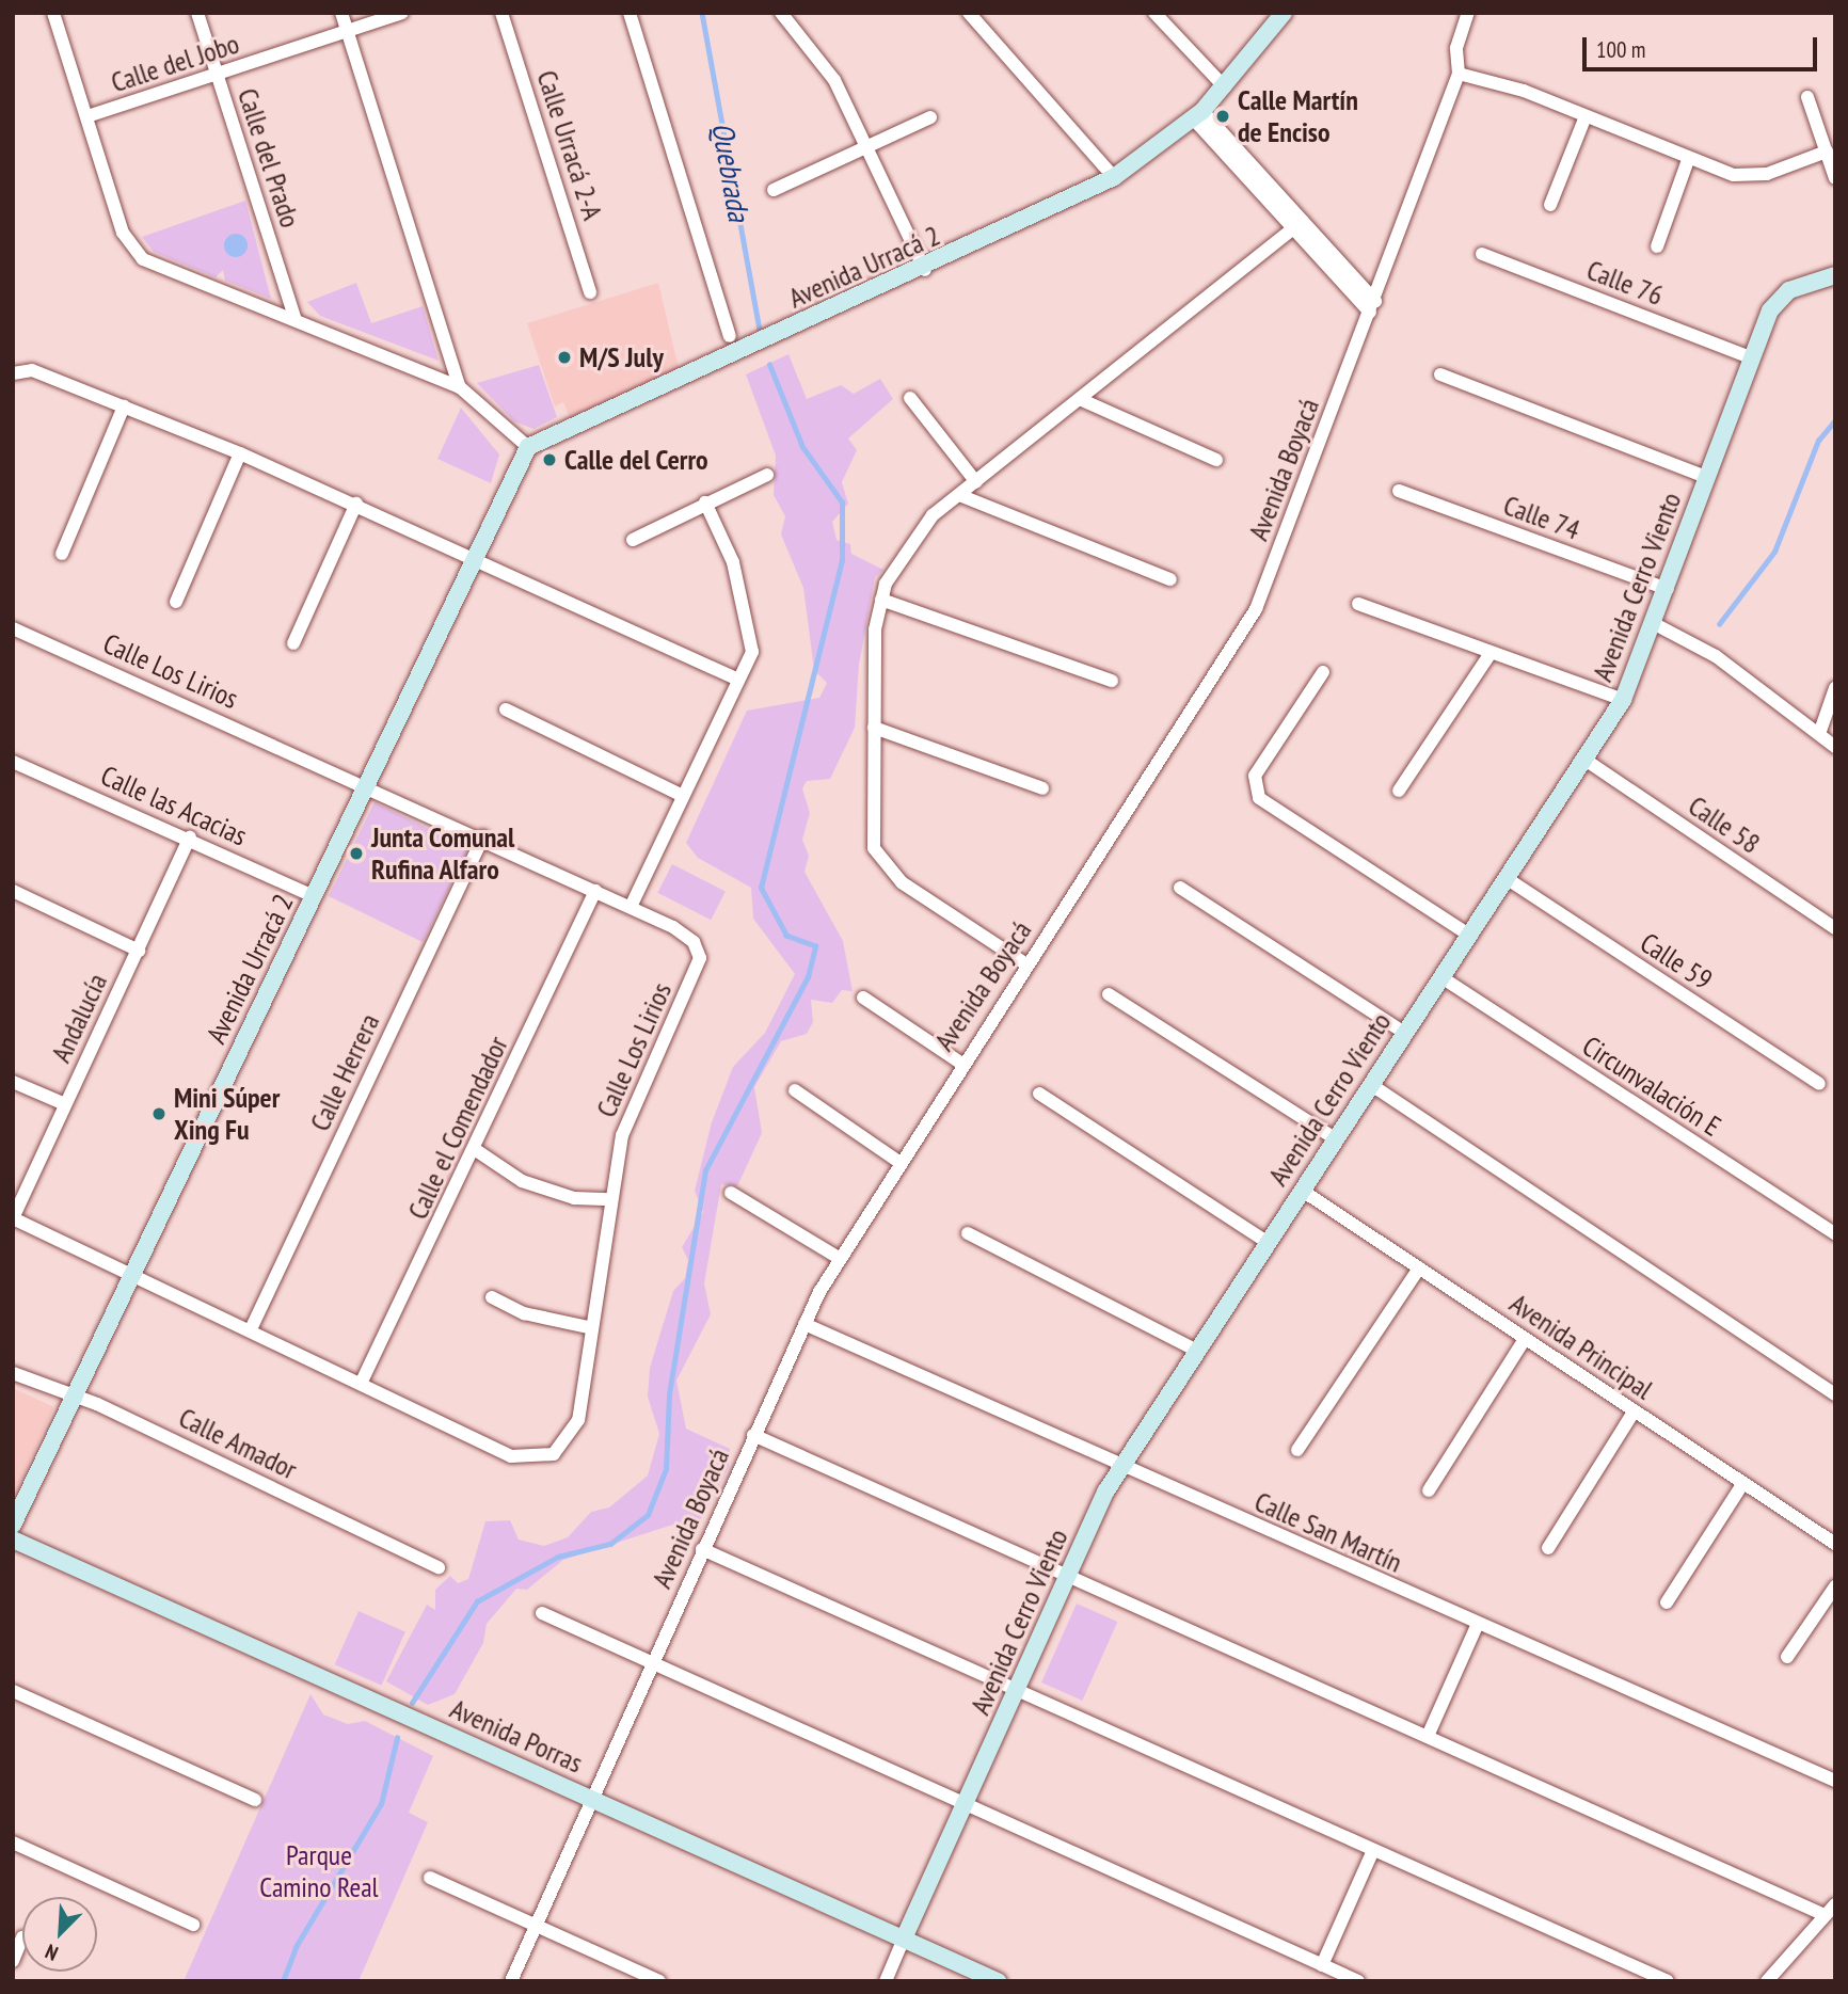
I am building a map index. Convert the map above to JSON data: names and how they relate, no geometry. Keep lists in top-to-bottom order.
{
  "streets": {
    "street": [
      "Calle del Jobo",
      "Calle Urracá 2-A",
      "Calle del Prado",
      "Avenida Urracá 2",
      "Calle 76",
      "Avenida Boyacá",
      "Calle 74",
      "Avenida Cerro Viento",
      "Calle Los Lirios",
      "Calle las Acacias",
      "Calle 58",
      "Calle 59",
      "Andalucía",
      "Calle Herrera",
      "Circunvalación E",
      "Calle el Comendador",
      "Avenida Principal",
      "Calle Amador",
      "Calle San Martín",
      "Avenida Porras"
    ]
  },
  "crossings": [
    ["Calle del Jobo", "Calle del Prado"],
    ["Avenida Urracá 2", "Calle Los Lirios"],
    ["Avenida Urracá 2", "Calle las Acacias"],
    ["Avenida Urracá 2", "Calle Amador"],
    ["Calle 76", "Avenida Cerro Viento"],
    ["Avenida Boyacá", "Calle San Martín"],
    ["Avenida Boyacá", "Avenida Porras"],
    ["Calle 74", "Avenida Cerro Viento"],
    ["Avenida Cerro Viento", "Calle 58"],
    ["Avenida Cerro Viento", "Calle 59"],
    ["Avenida Cerro Viento", "Circunvalación E"],
    ["Avenida Cerro Viento", "Avenida Principal"],
    ["Avenida Cerro Viento", "Calle San Martín"],
    ["Avenida Cerro Viento", "Avenida Porras"],
    ["Calle Los Lirios", "Andalucía"],
    ["Calle Los Lirios", "Calle Herrera"],
    ["Calle Los Lirios", "Calle el Comendador"],
    ["Calle las Acacias", "Andalucía"]
  ],
  "water": ["Quebrada"],
  "parks": ["Parque Camino Real"],
  "places": [
    "Calle Martín de Enciso",
    "M/S July",
    "Calle del Cerro",
    "Junta Comunal Rufina Alfaro",
    "Mini Súper Xing Fu"
  ],
  "scale_bar": "100 m",
  "north": "bottom left"
}
